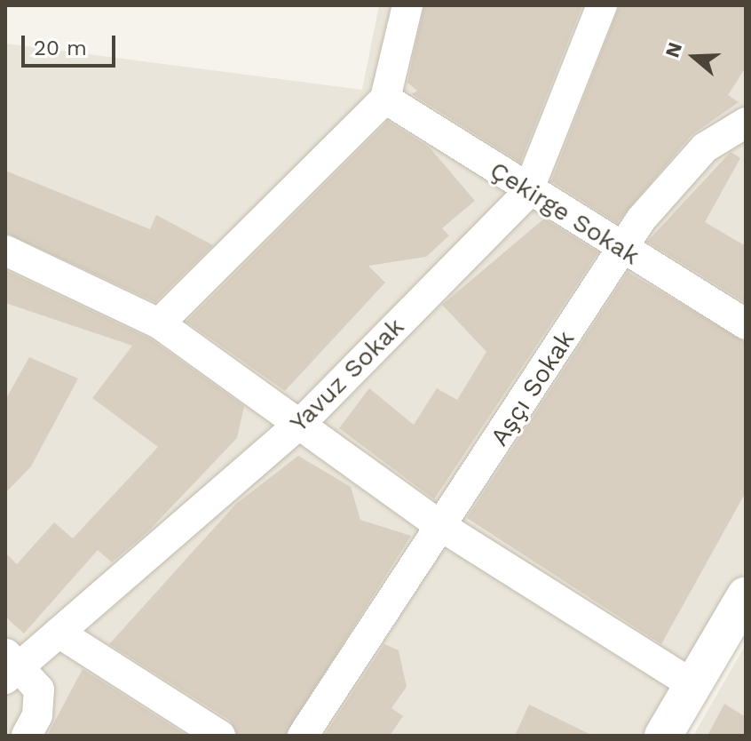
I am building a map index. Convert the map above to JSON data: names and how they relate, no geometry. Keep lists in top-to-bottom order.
{
  "streets": {
    "street": ["Çekirge Sokak", "Yavuz Sokak", "Aşçı Sokak"]
  },
  "crossings": [
    ["Çekirge Sokak", "Yavuz Sokak"],
    ["Çekirge Sokak", "Aşçı Sokak"]
  ],
  "scale_bar": "20 m",
  "north": "left"
}
